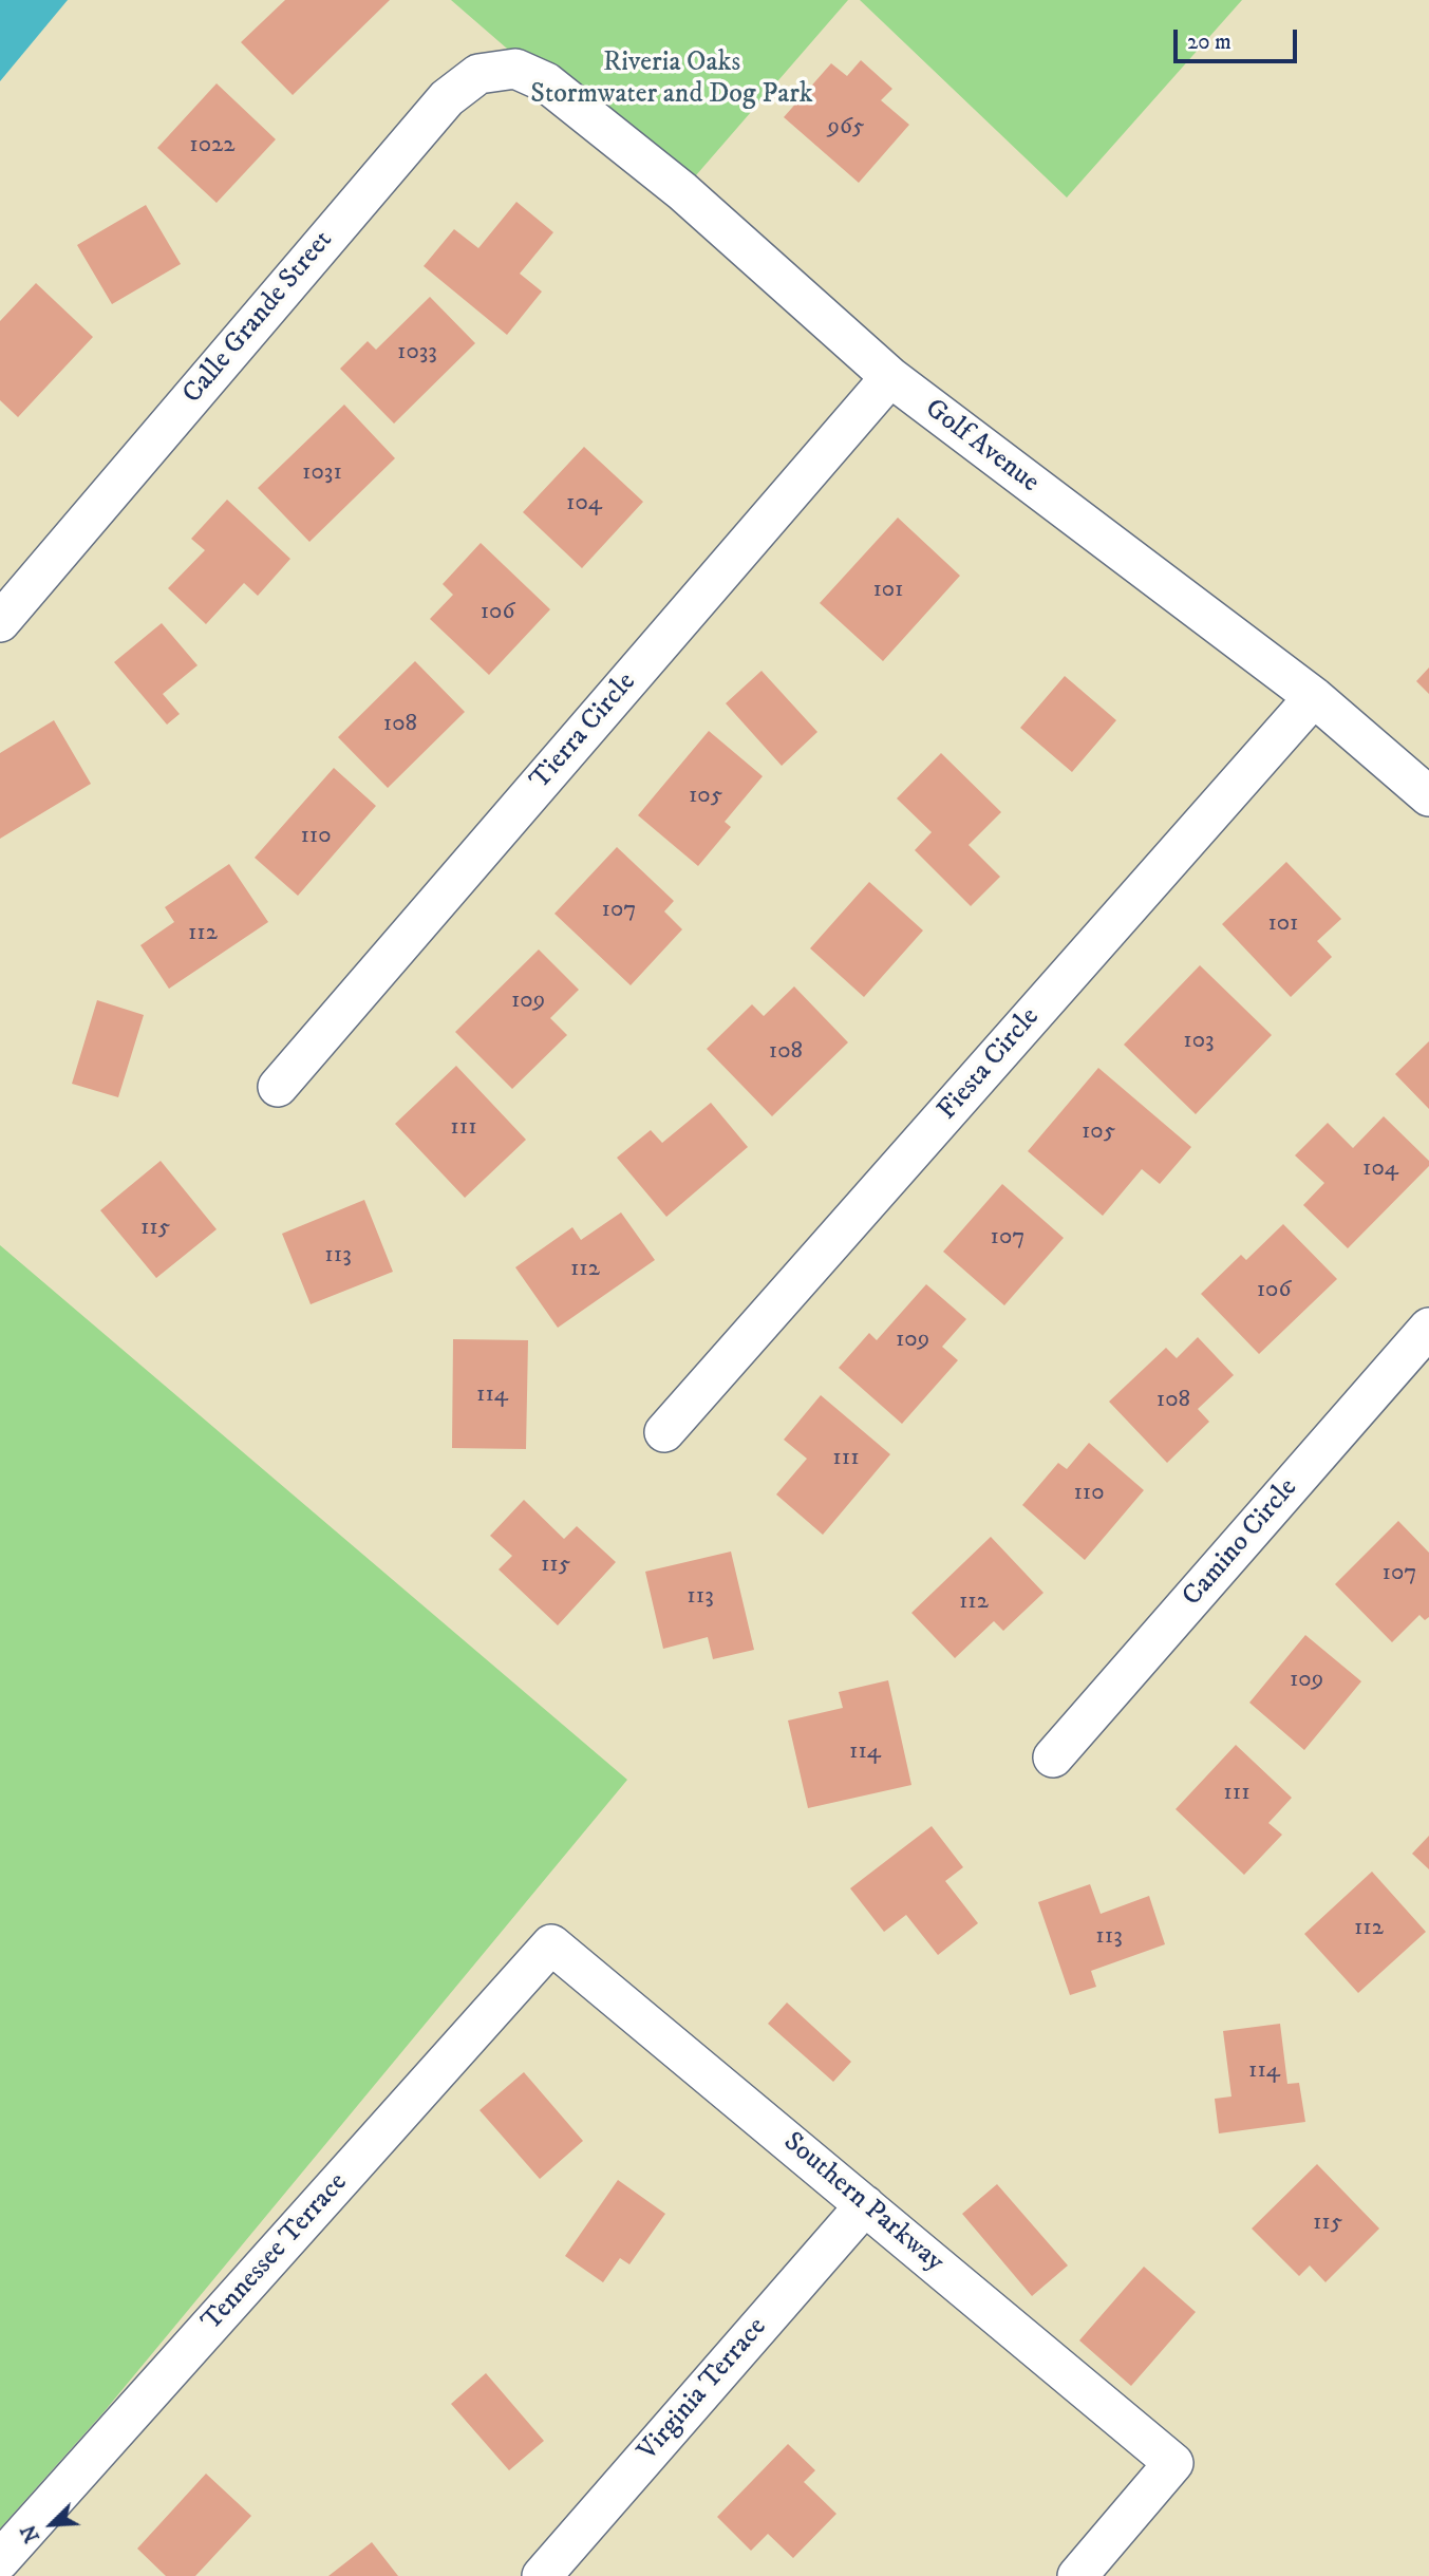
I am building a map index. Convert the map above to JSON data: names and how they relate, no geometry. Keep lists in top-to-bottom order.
{
  "streets": {
    "street": [
      "Calle Grande Street",
      "Golf Avenue",
      "Tierra Circle",
      "Fiesta Circle",
      "Camino Circle",
      "Southern Parkway",
      "Tennessee Terrace",
      "Virginia Terrace"
    ]
  },
  "crossings": [
    ["Calle Grande Street", "Golf Avenue"],
    ["Golf Avenue", "Tierra Circle"],
    ["Golf Avenue", "Fiesta Circle"],
    ["Southern Parkway", "Tennessee Terrace"],
    ["Southern Parkway", "Virginia Terrace"]
  ],
  "parks": ["Riveria Oaks Stormwater and Dog Park"],
  "house_numbers": [
    "965",
    "1022",
    "1033",
    "1031",
    "104",
    "101",
    "106",
    "108",
    "105",
    "110",
    "107",
    "101",
    "112",
    "109",
    "103",
    "108",
    "111",
    "105",
    "104",
    "115",
    "107",
    "113",
    "112",
    "106",
    "109",
    "114",
    "108",
    "111",
    "110",
    "115",
    "107",
    "113",
    "112",
    "109",
    "114",
    "111",
    "112",
    "113",
    "114",
    "115"
  ],
  "scale_bar": "20 m",
  "north": "bottom left"
}
